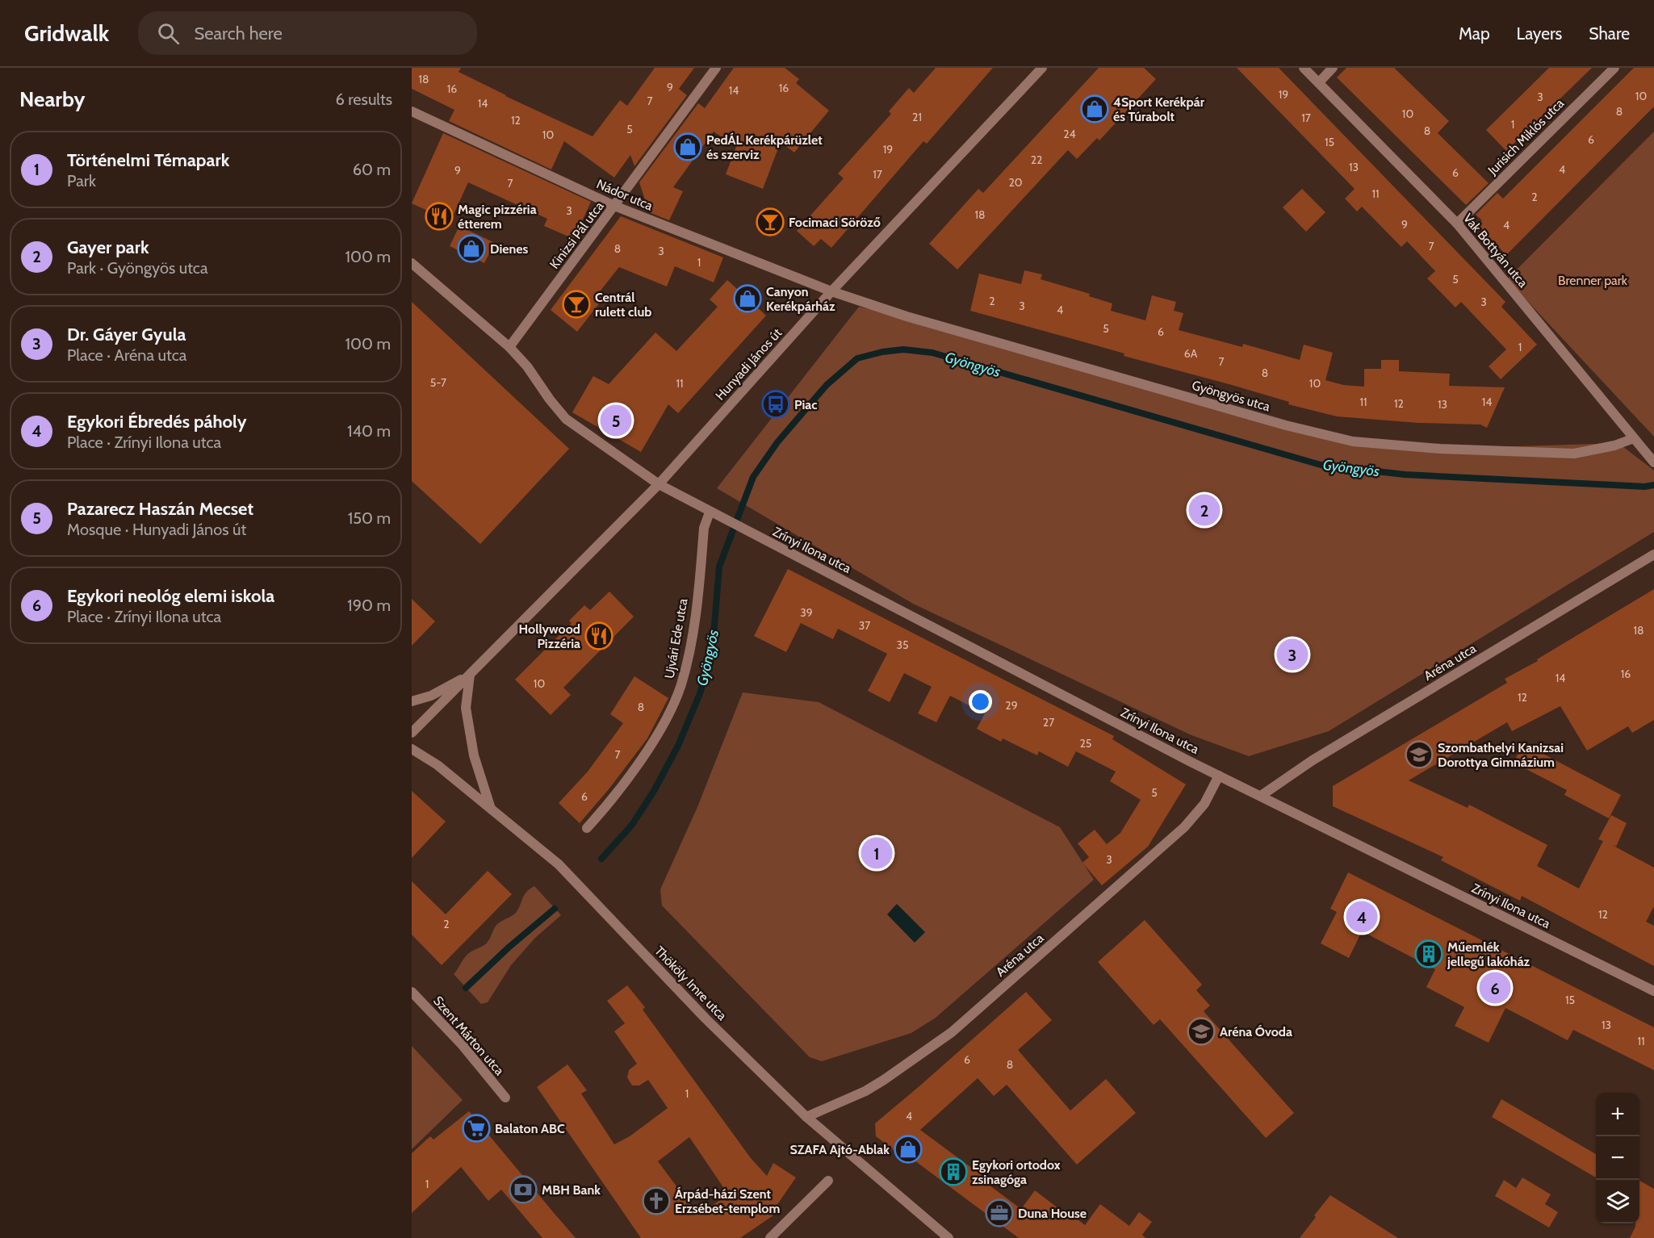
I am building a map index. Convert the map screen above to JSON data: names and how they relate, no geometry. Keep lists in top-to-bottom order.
{
  "streets": {
    "street": [
      "Jurisich Miklós utca",
      "Nádor utca",
      "Kinizsi Pál utca",
      "Vak Bottyán utca",
      "Hunyadi János út",
      "Gyöngyös utca",
      "Zrínyi Ilona utca",
      "Ujvári Ede utca",
      "Aréna utca",
      "Thököly Imre utca",
      "Szent Márton utca"
    ]
  },
  "crossings": [
    ["Jurisich Miklós utca", "Vak Bottyán utca"],
    ["Nádor utca", "Kinizsi Pál utca"],
    ["Nádor utca", "Hunyadi János út"],
    ["Nádor utca", "Gyöngyös utca"],
    ["Kinizsi Pál utca", "Zrínyi Ilona utca"],
    ["Vak Bottyán utca", "Gyöngyös utca"],
    ["Hunyadi János út", "Gyöngyös utca"],
    ["Hunyadi János út", "Zrínyi Ilona utca"],
    ["Zrínyi Ilona utca", "Ujvári Ede utca"],
    ["Zrínyi Ilona utca", "Aréna utca"],
    ["Aréna utca", "Thököly Imre utca"]
  ],
  "water": ["Gyöngyös"],
  "parks": ["Brenner park"],
  "places": {
    "shop": [
      "4Sport Kerékpár és Túrabolt",
      "PedÁL Kerékpárüzlet és szerviz",
      "Dienes",
      "Canyon Kerékpárház",
      "SZAFA Ajtó-Ablak"
    ],
    "restaurant": ["Magic pizzéria étterem", "Hollywood Pizzéria"],
    "bar": ["Focimaci Söröző", "Centrál rulett club"],
    "bus stop": ["Piac"],
    "school or university": ["Szombathelyi Kanizsai Dorottya Gimnázium", "Aréna Óvoda"],
    "building": ["Műemlék jellegű lakóház", "Egykori ortodox zsinagóga"],
    "supermarket": ["Balaton ABC"],
    "bank": ["MBH Bank"],
    "church": ["Árpád-házi Szent Erzsébet-templom"],
    "office": ["Duna House"]
  },
  "house_numbers": [
    "18",
    "9",
    "16",
    "16",
    "14",
    "19",
    "10",
    "3",
    "7",
    "14",
    "8",
    "10",
    "21",
    "17",
    "12",
    "1",
    "5",
    "8",
    "24",
    "10",
    "6",
    "15",
    "19",
    "22",
    "13",
    "4",
    "9",
    "6",
    "17",
    "20",
    "7",
    "11",
    "2",
    "3",
    "18",
    "9",
    "4",
    "7",
    "8",
    "3",
    "1",
    "5",
    "2",
    "3",
    "3",
    "4",
    "5",
    "6",
    "1",
    "6A",
    "7",
    "8",
    "5-7",
    "11",
    "10",
    "11",
    "14",
    "12",
    "13",
    "39",
    "37",
    "18",
    "35",
    "16",
    "14",
    "10",
    "12",
    "29",
    "8",
    "27",
    "25",
    "7",
    "5",
    "6",
    "3",
    "12",
    "2",
    "15",
    "13",
    "11",
    "6",
    "8",
    "1",
    "4",
    "1"
  ],
  "page": {
    "header": "Gridwalk",
    "search": "Search here",
    "nav": ["Map", "Layers", "Share"],
    "heading": ["Nearby", "6 results"],
    "list": [
      {
        "mark": "1",
        "name": "Történelmi Témapark",
        "note": "Park",
        "value": "60 m"
      },
      {
        "mark": "2",
        "name": "Gayer park",
        "note": "Park · Gyöngyös utca",
        "value": "100 m"
      },
      {
        "mark": "3",
        "name": "Dr. Gáyer Gyula",
        "note": "Place · Aréna utca",
        "value": "100 m"
      },
      {
        "mark": "4",
        "name": "Egykori Ébredés páholy",
        "note": "Place · Zrínyi Ilona utca",
        "value": "140 m"
      },
      {
        "mark": "5",
        "name": "Pazarecz Haszán Mecset",
        "note": "Mosque · Hunyadi János út",
        "value": "150 m"
      },
      {
        "mark": "6",
        "name": "Egykori neológ elemi iskola",
        "note": "Place · Zrínyi Ilona utca",
        "value": "190 m"
      }
    ],
    "pins": [
      "5",
      "2",
      "3",
      "1",
      "4",
      "6"
    ],
    "map_buttons": ["+", "−"]
  }
}
